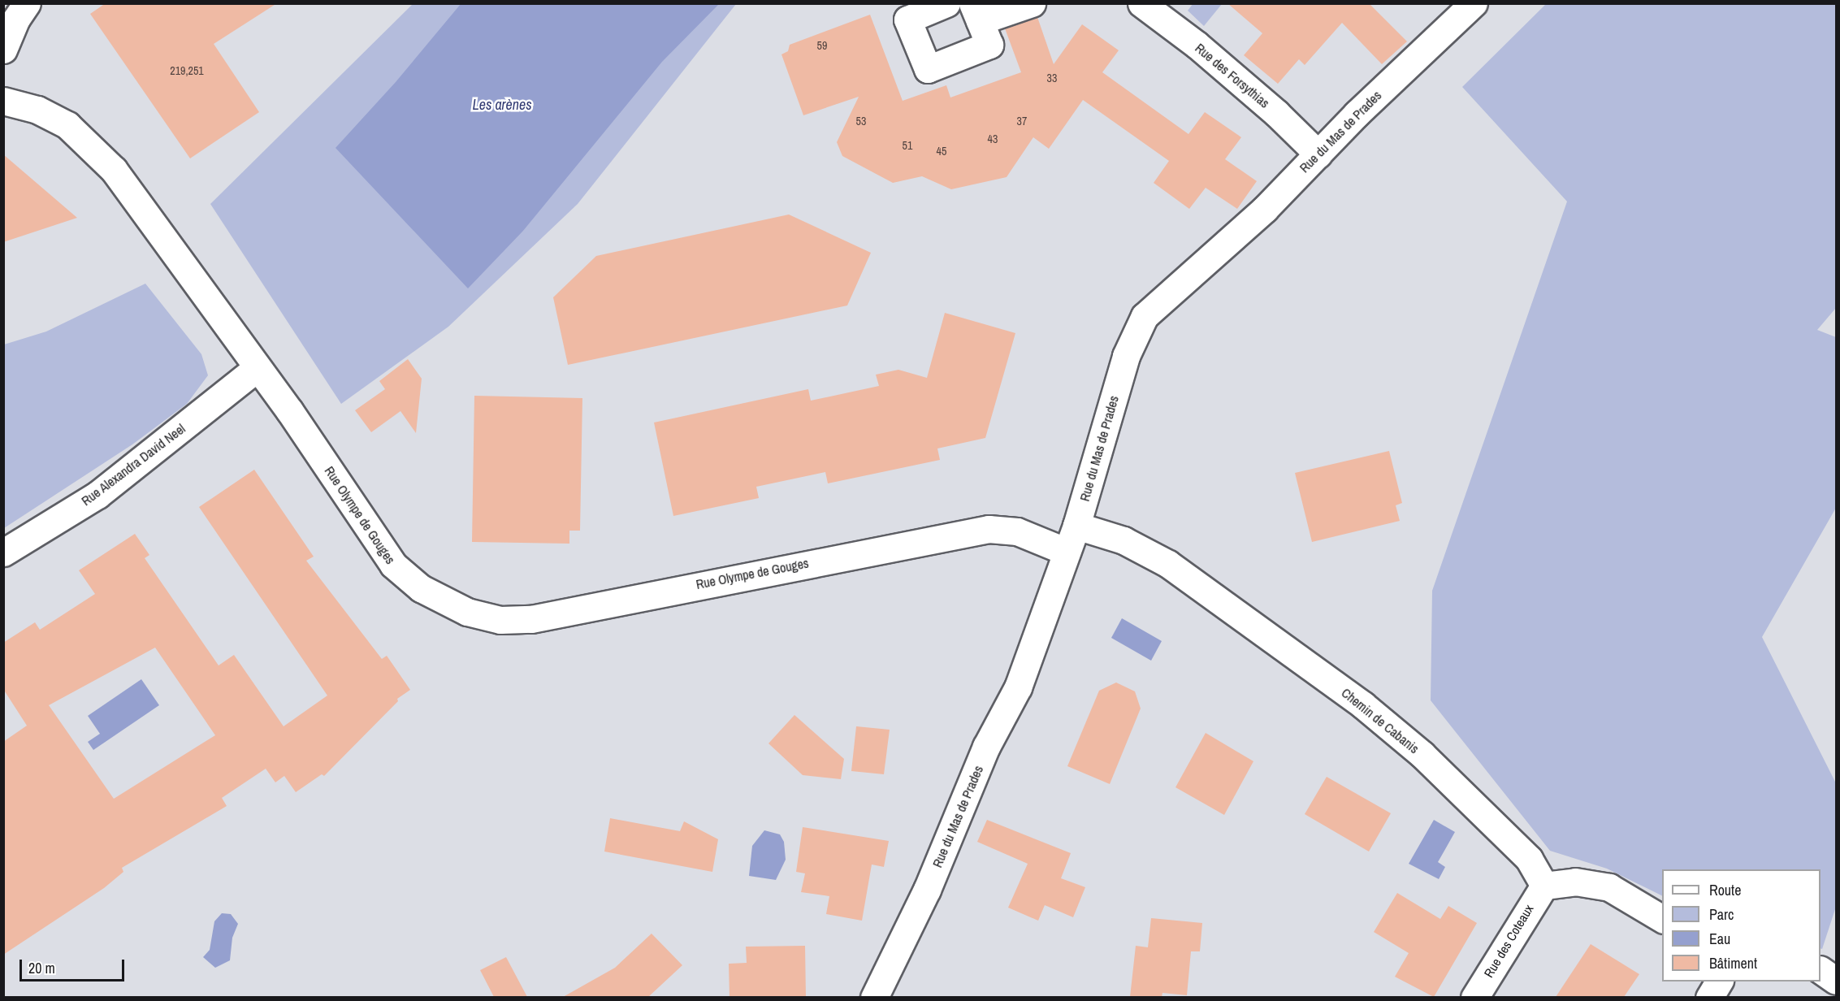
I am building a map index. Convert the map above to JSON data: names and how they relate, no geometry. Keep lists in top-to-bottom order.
{
  "streets": {
    "street": [
      "Rue des Forsythias",
      "Rue du Mas de Prades",
      "Rue Alexandra David Neel",
      "Rue Olympe de Gouges",
      "Chemin de Cabanis",
      "Rue des Coteaux"
    ]
  },
  "crossings": [
    ["Rue des Forsythias", "Rue du Mas de Prades"],
    ["Rue du Mas de Prades", "Rue Olympe de Gouges"],
    ["Rue du Mas de Prades", "Chemin de Cabanis"],
    ["Rue Alexandra David Neel", "Rue Olympe de Gouges"],
    ["Chemin de Cabanis", "Rue des Coteaux"]
  ],
  "water": ["Les arènes"],
  "house_numbers": [
    "59",
    "219,251",
    "33",
    "53",
    "37",
    "43",
    "51",
    "45"
  ],
  "legend": [
    "Route",
    "Parc",
    "Eau",
    "Bâtiment"
  ],
  "scale_bar": "20 m"
}
